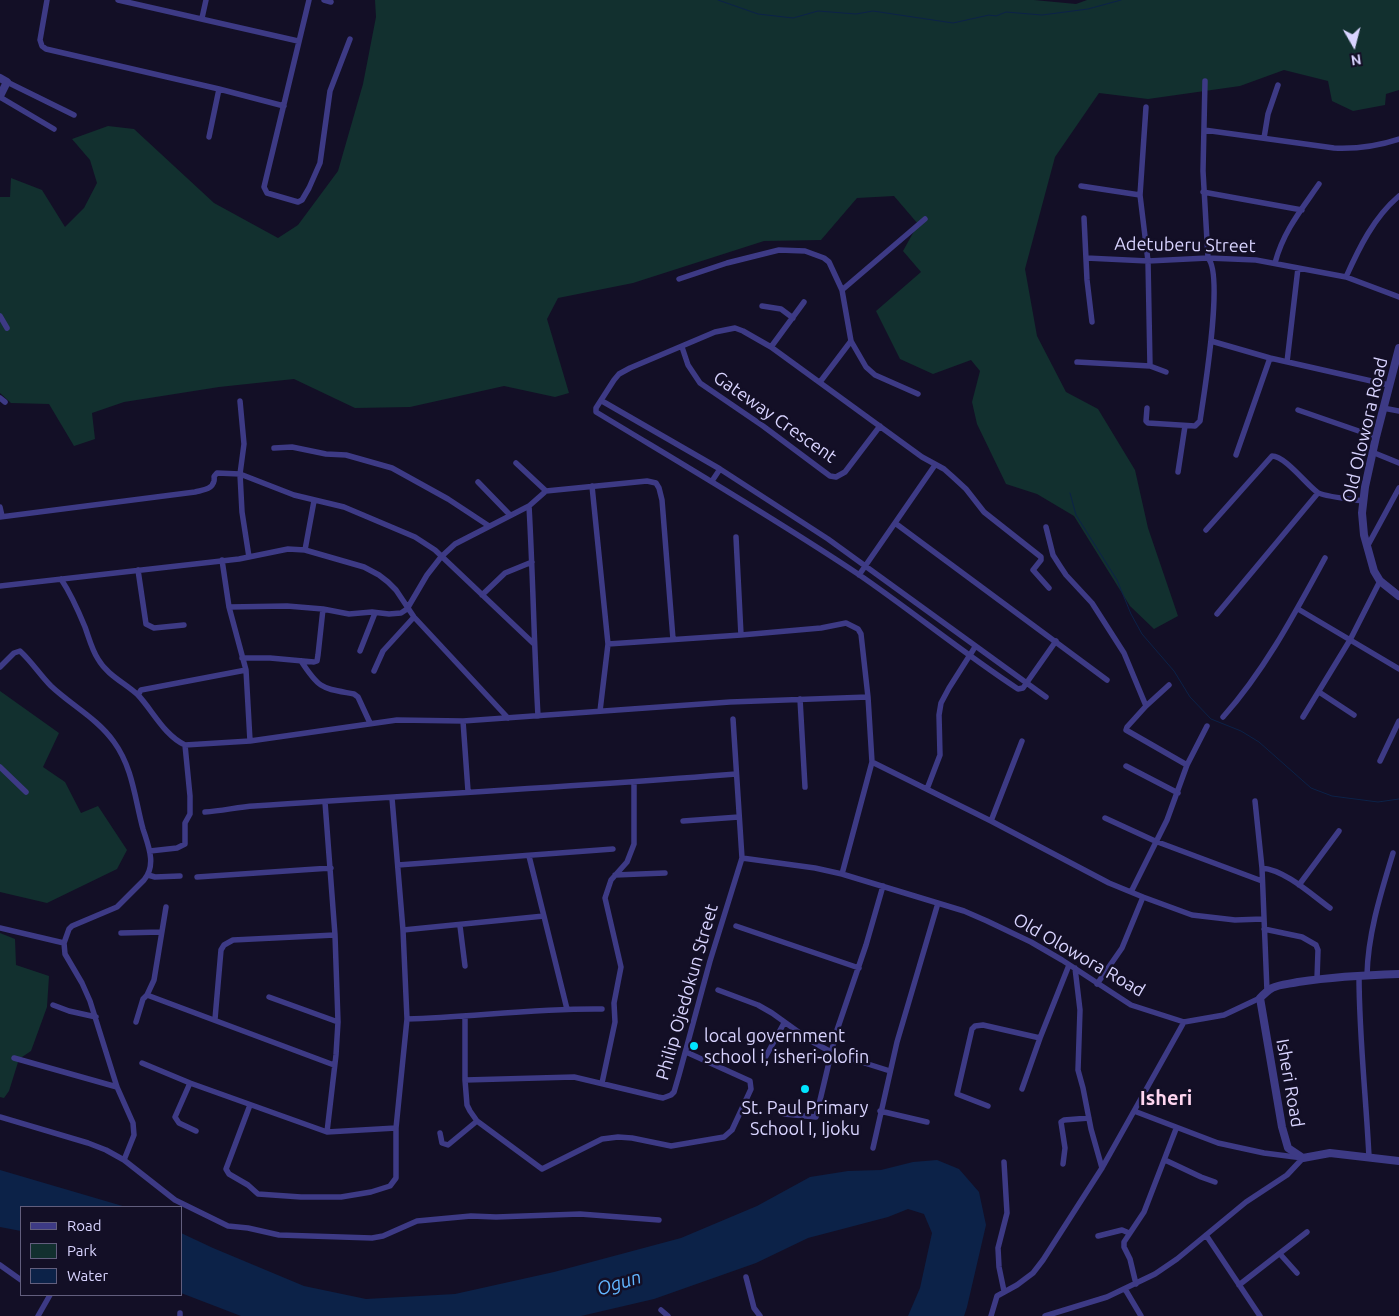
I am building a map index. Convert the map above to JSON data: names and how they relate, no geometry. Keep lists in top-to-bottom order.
{
  "streets": {
    "street": [
      "Adetuberu Street",
      "Gateway Crescent",
      "Old Olowora Road",
      "Philip Ojedokun Street",
      "Isheri Road"
    ]
  },
  "crossings": [
    ["Old Olowora Road", "Philip Ojedokun Street"],
    ["Old Olowora Road", "Isheri Road"]
  ],
  "districts": ["Isheri"],
  "water": ["Ogun"],
  "places": ["local government school i, isheri-olofin", "St. Paul Primary School I, Ijoku"],
  "legend": ["Road", "Park", "Water"],
  "north": "bottom"
}
